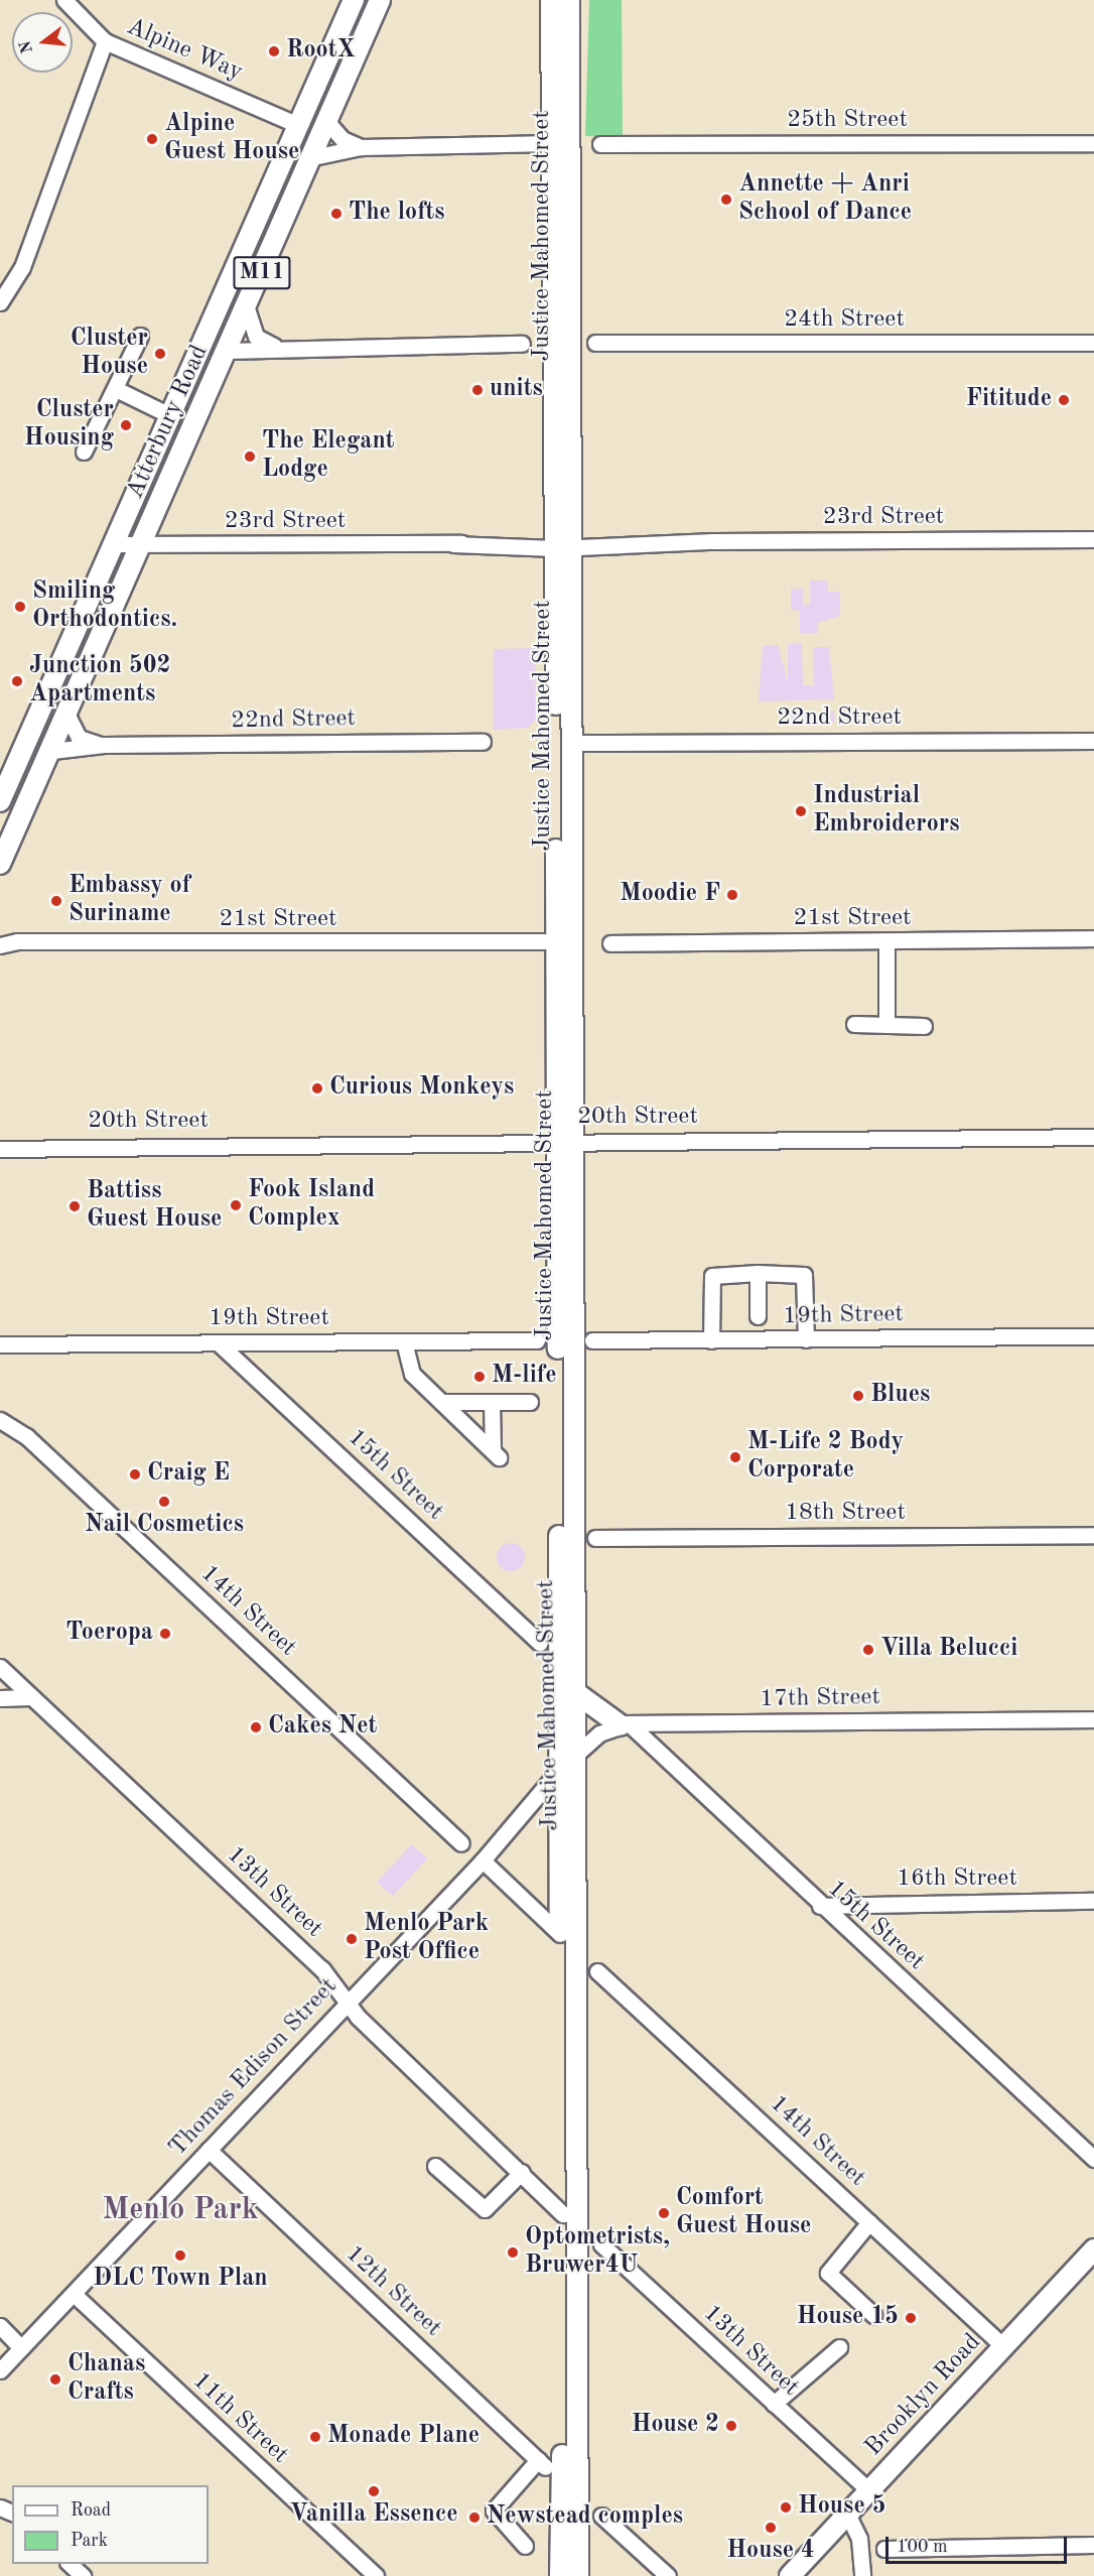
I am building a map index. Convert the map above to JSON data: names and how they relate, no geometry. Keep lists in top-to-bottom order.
{
  "streets": {
    "main road": [
      "Justice Mahomed Street",
      "M11",
      "Atterbury Road",
      "Brooklyn Road"
    ],
    "street": [
      "Alpine Way",
      "25th Street",
      "24th Street",
      "23rd Street",
      "22nd Street",
      "21st Street",
      "20th Street",
      "19th Street",
      "15th Street",
      "18th Street",
      "14th Street",
      "17th Street",
      "16th Street",
      "13th Street",
      "Thomas Edison Street",
      "12th Street",
      "11th Street"
    ]
  },
  "crossings": [
    ["Alpine Way", "Atterbury Road"],
    ["Justice Mahomed Street", "23rd Street"],
    ["Justice Mahomed Street", "21st Street"],
    ["Justice Mahomed Street", "20th Street"],
    ["Justice Mahomed Street", "17th Street"],
    ["Justice Mahomed Street", "13th Street"],
    ["Justice Mahomed Street", "Thomas Edison Street"],
    ["Atterbury Road", "23rd Street"],
    ["Atterbury Road", "22nd Street"],
    ["19th Street", "15th Street"],
    ["15th Street", "17th Street"],
    ["15th Street", "16th Street"],
    ["14th Street", "Brooklyn Road"],
    ["17th Street", "Thomas Edison Street"],
    ["13th Street", "Thomas Edison Street"],
    ["13th Street", "Brooklyn Road"],
    ["Thomas Edison Street", "12th Street"],
    ["Thomas Edison Street", "11th Street"]
  ],
  "districts": ["Menlo Park"],
  "places": [
    "RootX",
    "Alpine Guest House",
    "Annette + Anri School of Dance",
    "The lofts",
    "Cluster House",
    "units",
    "Fititude",
    "Cluster Housing",
    "The Elegant Lodge",
    "Smiling Orthodontics.",
    "Junction 502 Apartments",
    "Industrial Embroiderors",
    "Moodie F",
    "Embassy of Suriname",
    "Curious Monkeys",
    "Fook Island Complex",
    "Battiss Guest House",
    "M-life",
    "Blues",
    "M-Life 2 Body Corporate",
    "Craig E",
    "Nail Cosmetics",
    "Toeropa",
    "Villa Belucci",
    "Cakes Net",
    "Menlo Park Post Office",
    "Comfort Guest House",
    "Optometrists, Bruwer4U",
    "DLC Town Plan",
    "House 15",
    "Chanas Crafts",
    "House 2",
    "Monade Plane",
    "Vanilla Essence",
    "House 5",
    "Newstead comples",
    "House 4"
  ],
  "legend": ["Road", "Park"],
  "scale_bar": "100 m",
  "north": "left"
}
